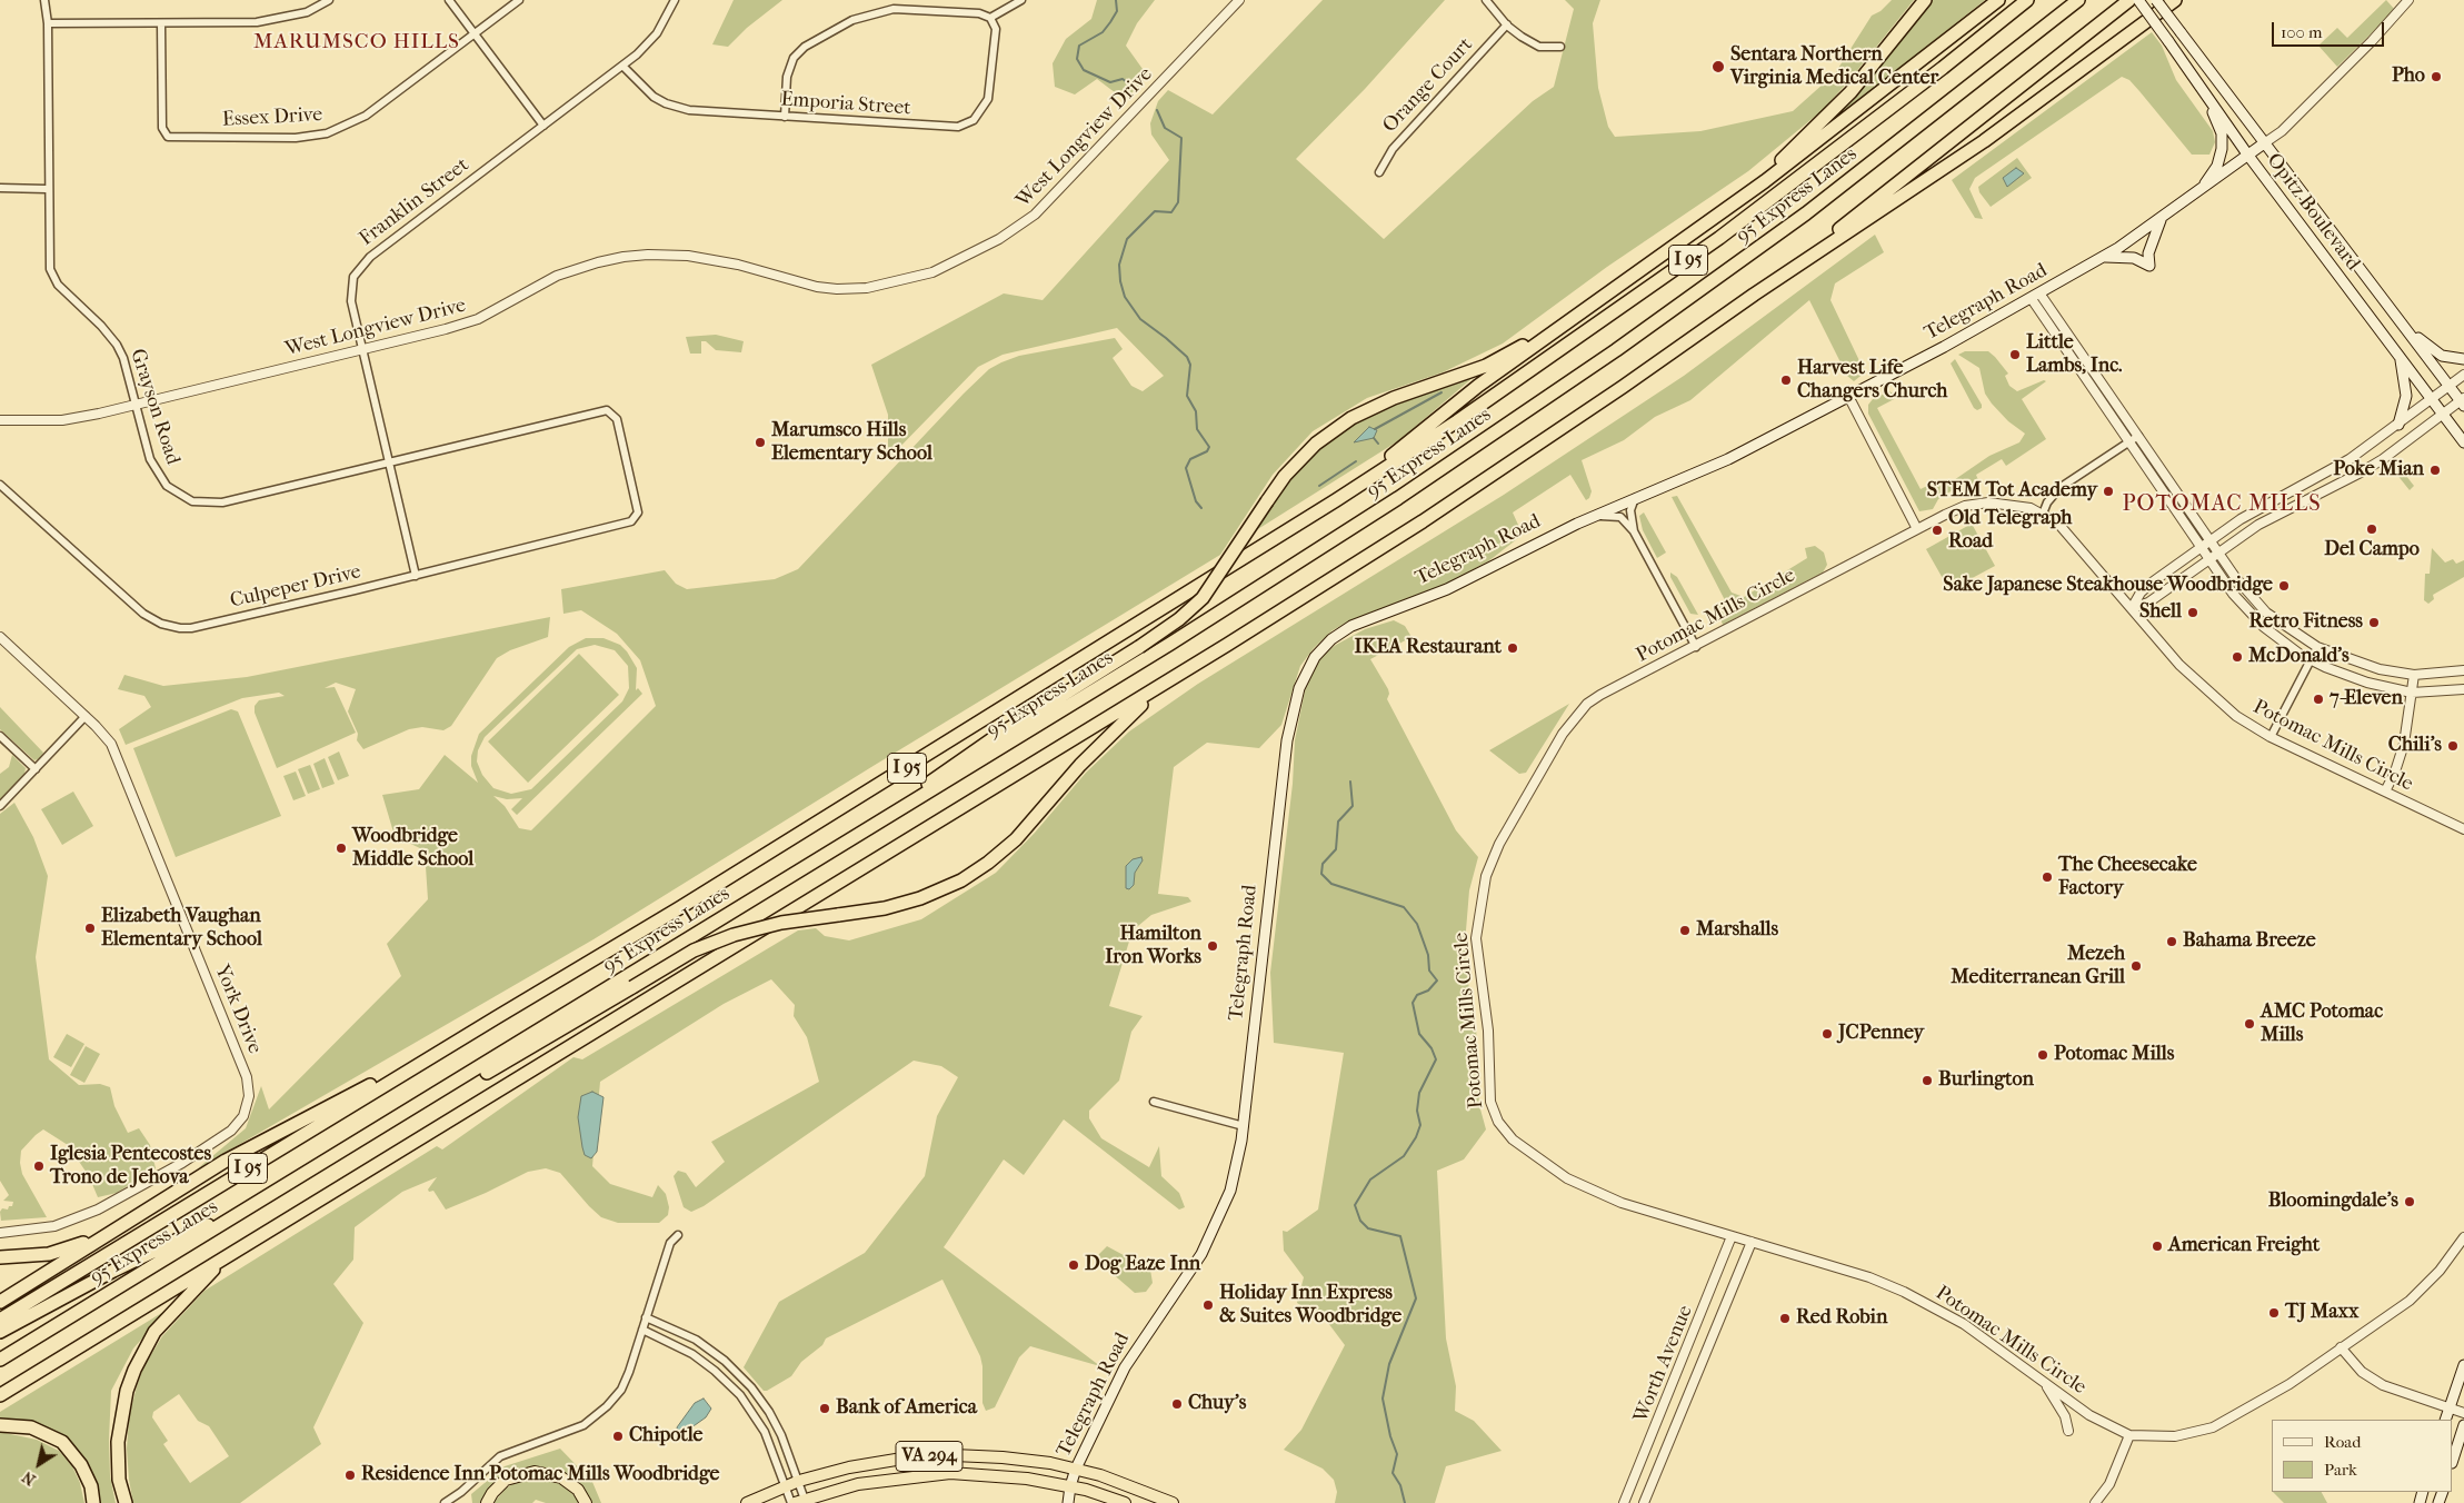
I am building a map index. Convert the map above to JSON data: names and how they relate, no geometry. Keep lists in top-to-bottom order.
{
  "streets": {
    "highway": ["95 Express Lanes", "I 95", "VA 294"],
    "main road": ["Opitz Boulevard", "Telegraph Road"],
    "street": [
      "Orange Court",
      "Emporia Street",
      "Essex Drive",
      "West Longview Drive",
      "Franklin Street",
      "Grayson Road",
      "Culpeper Drive",
      "Potomac Mills Circle",
      "York Drive",
      "Worth Avenue"
    ]
  },
  "crossings": [
    ["Emporia Street", "Franklin Street"],
    ["West Longview Drive", "Franklin Street"],
    ["West Longview Drive", "Grayson Road"],
    ["Franklin Street", "Grayson Road"],
    ["Franklin Street", "Culpeper Drive"],
    ["Opitz Boulevard", "Telegraph Road"],
    ["Telegraph Road", "VA 294"],
    ["Grayson Road", "Culpeper Drive"],
    ["Potomac Mills Circle", "Worth Avenue"]
  ],
  "districts": ["MARUMSCO HILLS", "POTOMAC MILLS"],
  "places": [
    "Sentara Northern Virginia Medical Center",
    "Pho",
    "Little Lambs, Inc.",
    "Harvest Life Changers Church",
    "Marumsco Hills Elementary School",
    "Poke Mian",
    "STEM Tot Academy",
    "Del Campo",
    "Old Telegraph Road",
    "Sake Japanese Steakhouse Woodbridge",
    "Shell",
    "Retro Fitness",
    "IKEA Restaurant",
    "McDonald's",
    "7-Eleven",
    "Chili's",
    "Woodbridge Middle School",
    "The Cheesecake Factory",
    "Elizabeth Vaughan Elementary School",
    "Marshalls",
    "Bahama Breeze",
    "Hamilton Iron Works",
    "Mezeh Mediterranean Grill",
    "AMC Potomac Mills",
    "JCPenney",
    "Potomac Mills",
    "Burlington",
    "Iglesia Pentecostes Trono de Jehova",
    "Bloomingdale's",
    "American Freight",
    "Dog Eaze Inn",
    "Holiday Inn Express & Suites Woodbridge",
    "TJ Maxx",
    "Red Robin",
    "Chuy's",
    "Bank of America",
    "Chipotle",
    "Residence Inn Potomac Mills Woodbridge"
  ],
  "legend": ["Road", "Park"],
  "scale_bar": "100 m",
  "north": "bottom left"
}
